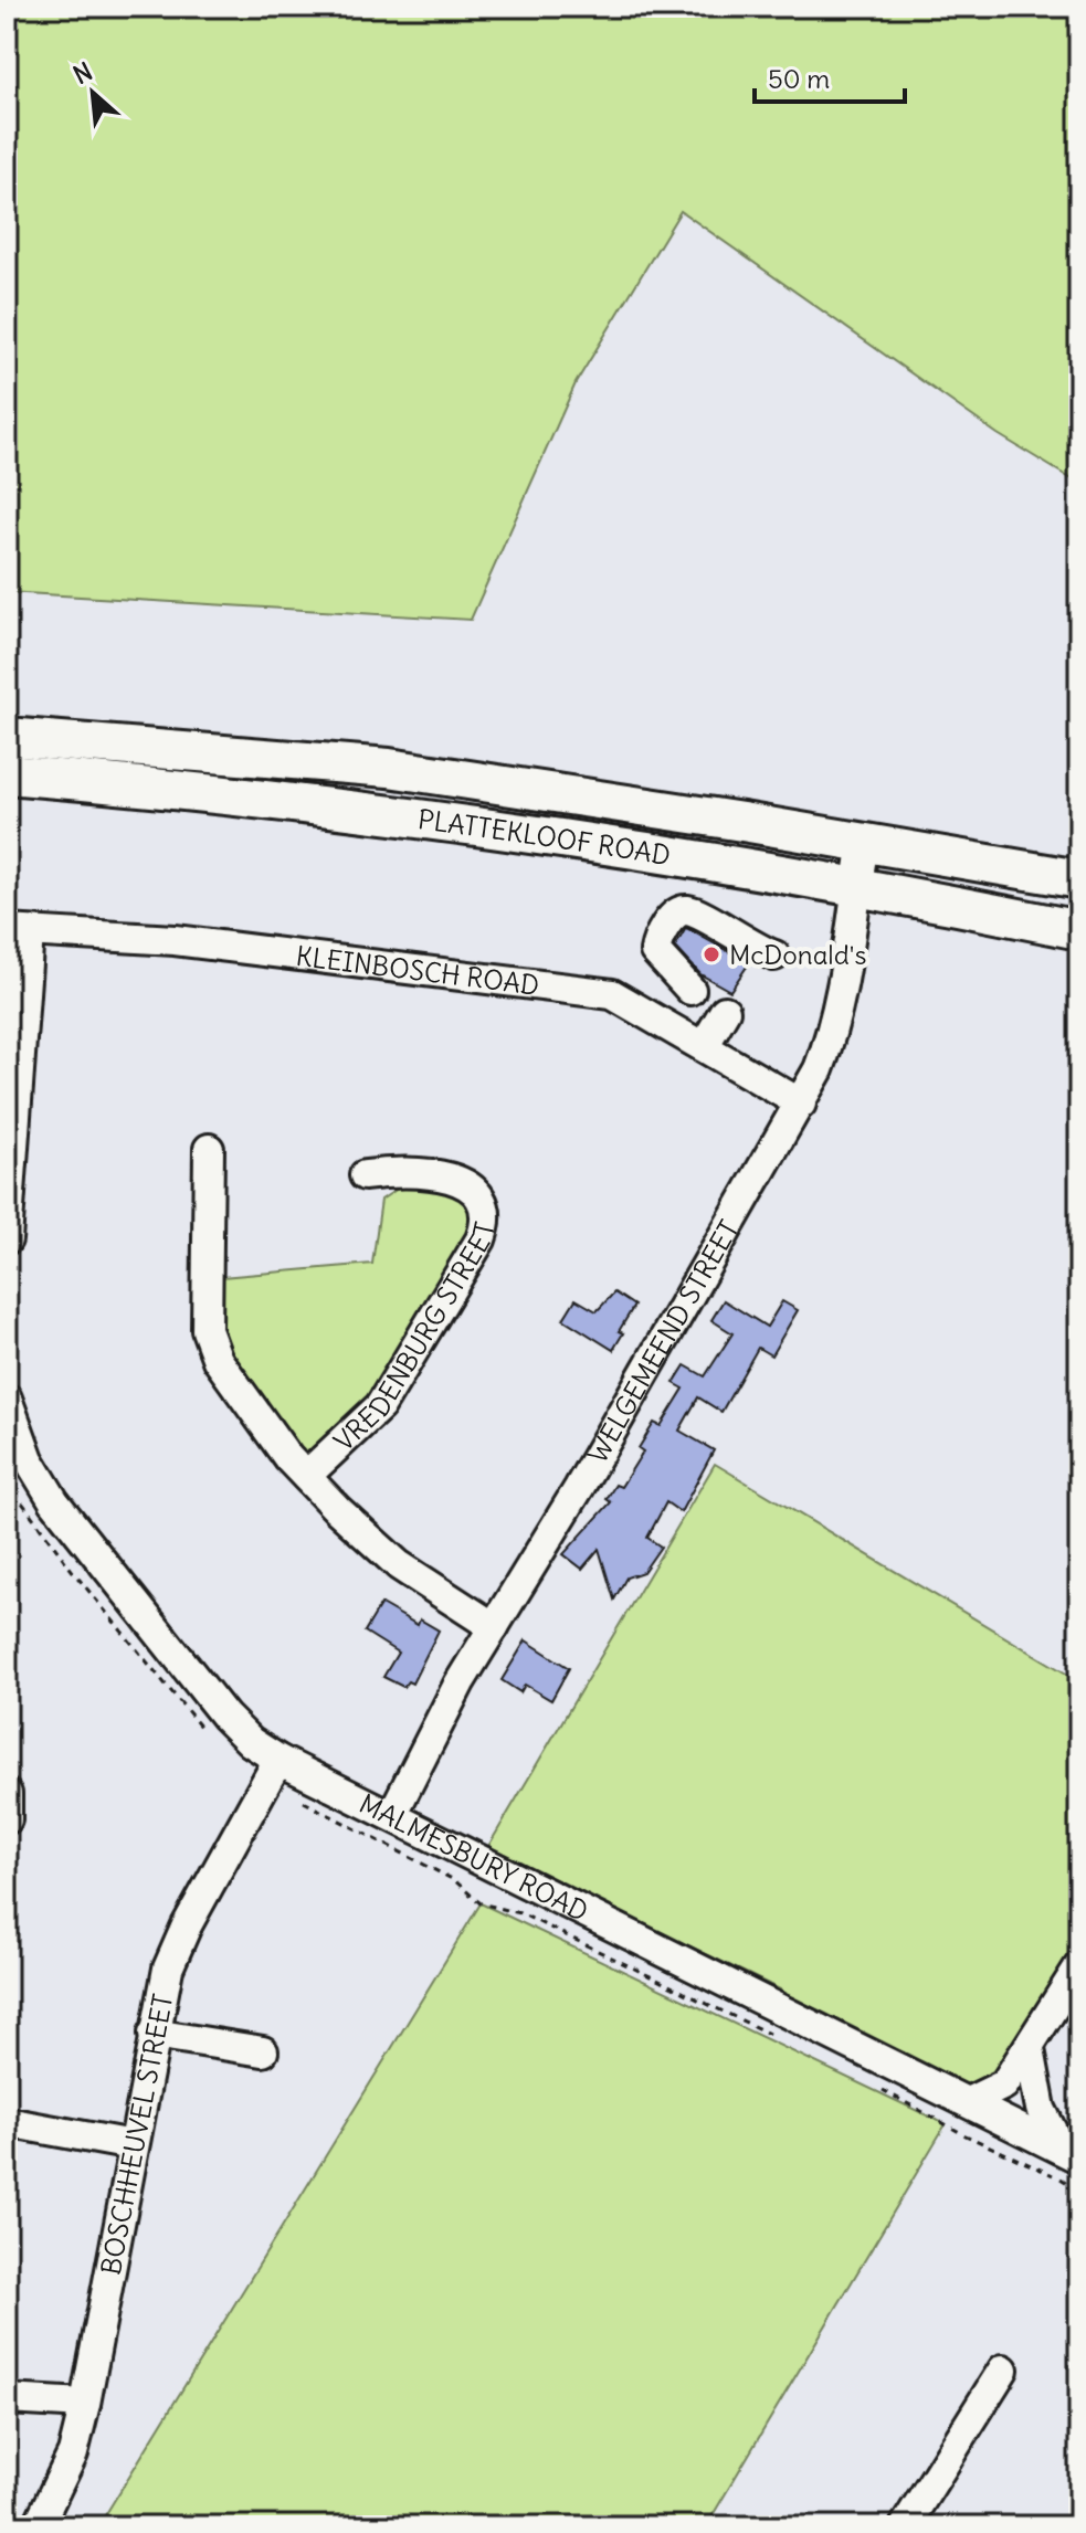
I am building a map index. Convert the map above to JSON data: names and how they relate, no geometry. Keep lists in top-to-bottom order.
{
  "streets": {
    "main road": ["PLATTEKLOOF ROAD"],
    "street": [
      "KLEINBOSCH ROAD",
      "VREDENBURG STREET",
      "WELGEMEEND STREET",
      "MALMESBURY ROAD",
      "BOSCHHEUVEL STREET"
    ]
  },
  "crossings": [
    ["PLATTEKLOOF ROAD", "WELGEMEEND STREET"],
    ["KLEINBOSCH ROAD", "WELGEMEEND STREET"],
    ["VREDENBURG STREET", "WELGEMEEND STREET"],
    ["WELGEMEEND STREET", "MALMESBURY ROAD"],
    ["MALMESBURY ROAD", "BOSCHHEUVEL STREET"]
  ],
  "places": ["McDonald's"],
  "scale_bar": "50 m",
  "north": "top left"
}
